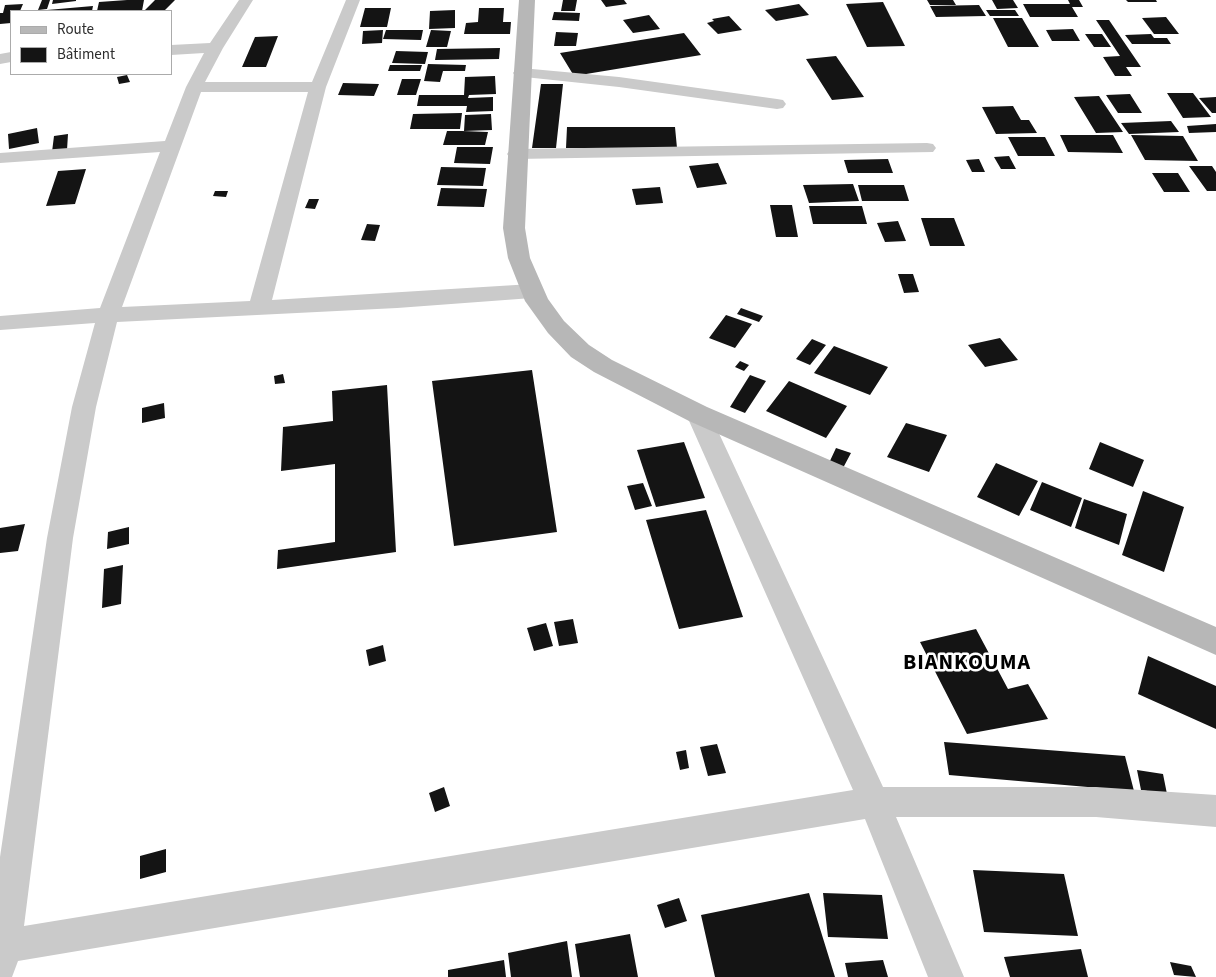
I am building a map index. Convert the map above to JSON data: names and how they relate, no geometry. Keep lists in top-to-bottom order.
{
  "districts": ["BIANKOUMA"],
  "legend": ["Route", "Bâtiment"]
}
